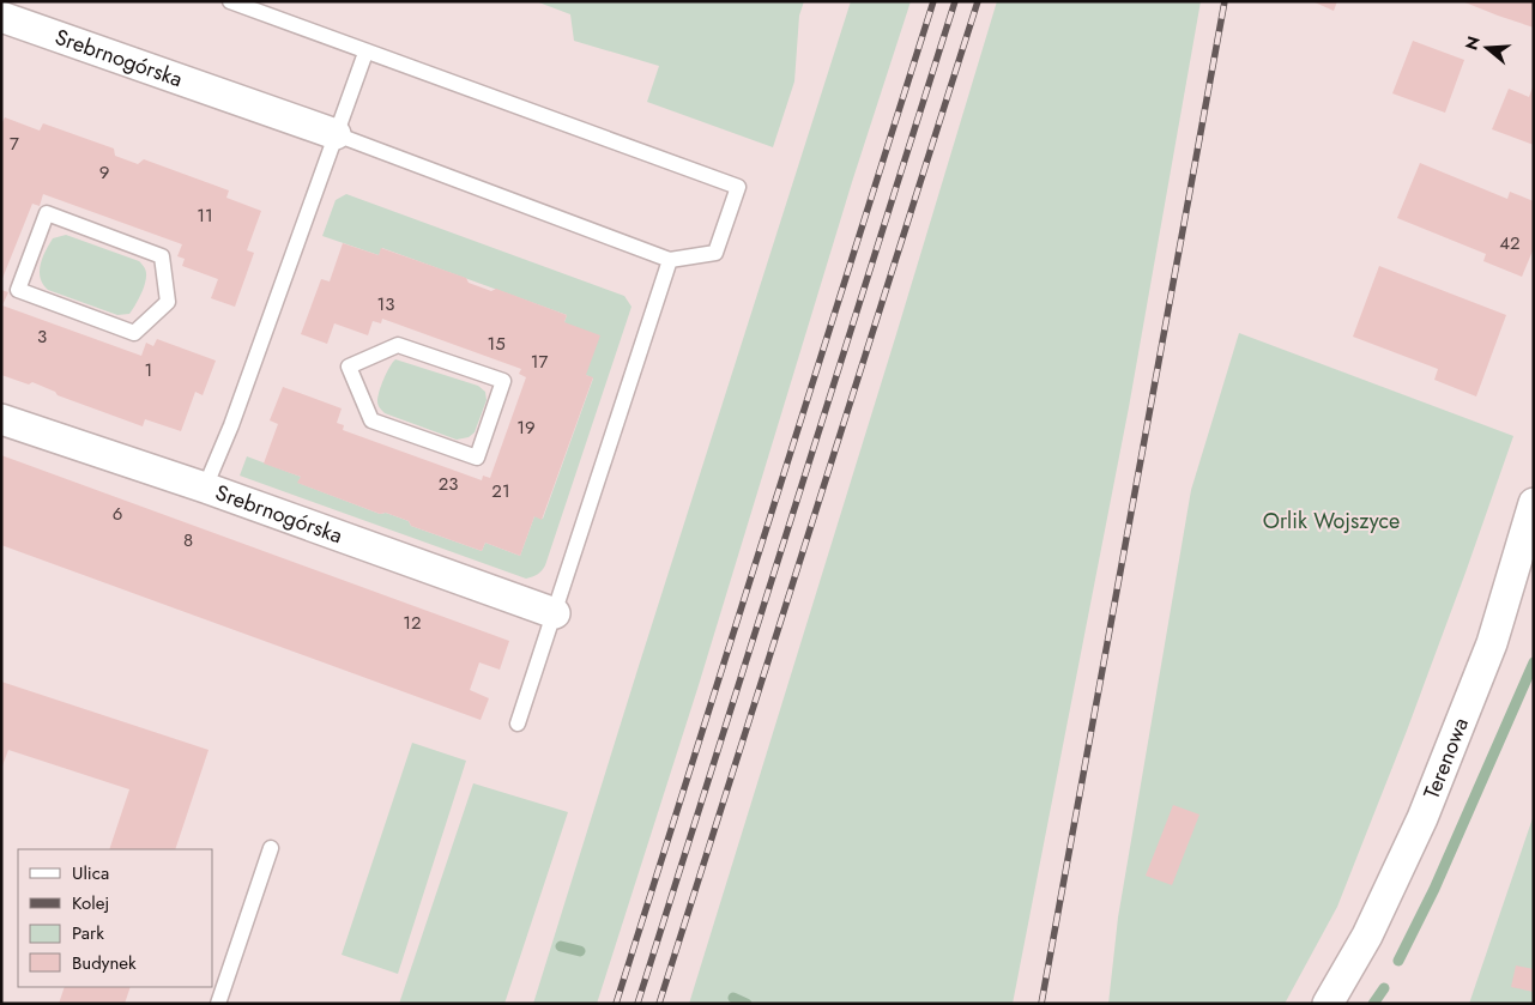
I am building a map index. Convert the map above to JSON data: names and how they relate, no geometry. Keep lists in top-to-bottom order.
{
  "streets": {
    "street": ["Srebrnogórska", "Terenowa"]
  },
  "parks": ["Orlik Wojszyce"],
  "house_numbers": [
    "7",
    "9",
    "11",
    "42",
    "13",
    "3",
    "15",
    "17",
    "1",
    "19",
    "23",
    "21",
    "6",
    "8",
    "12"
  ],
  "legend": [
    "Ulica",
    "Kolej",
    "Park",
    "Budynek"
  ],
  "north": "left"
}
